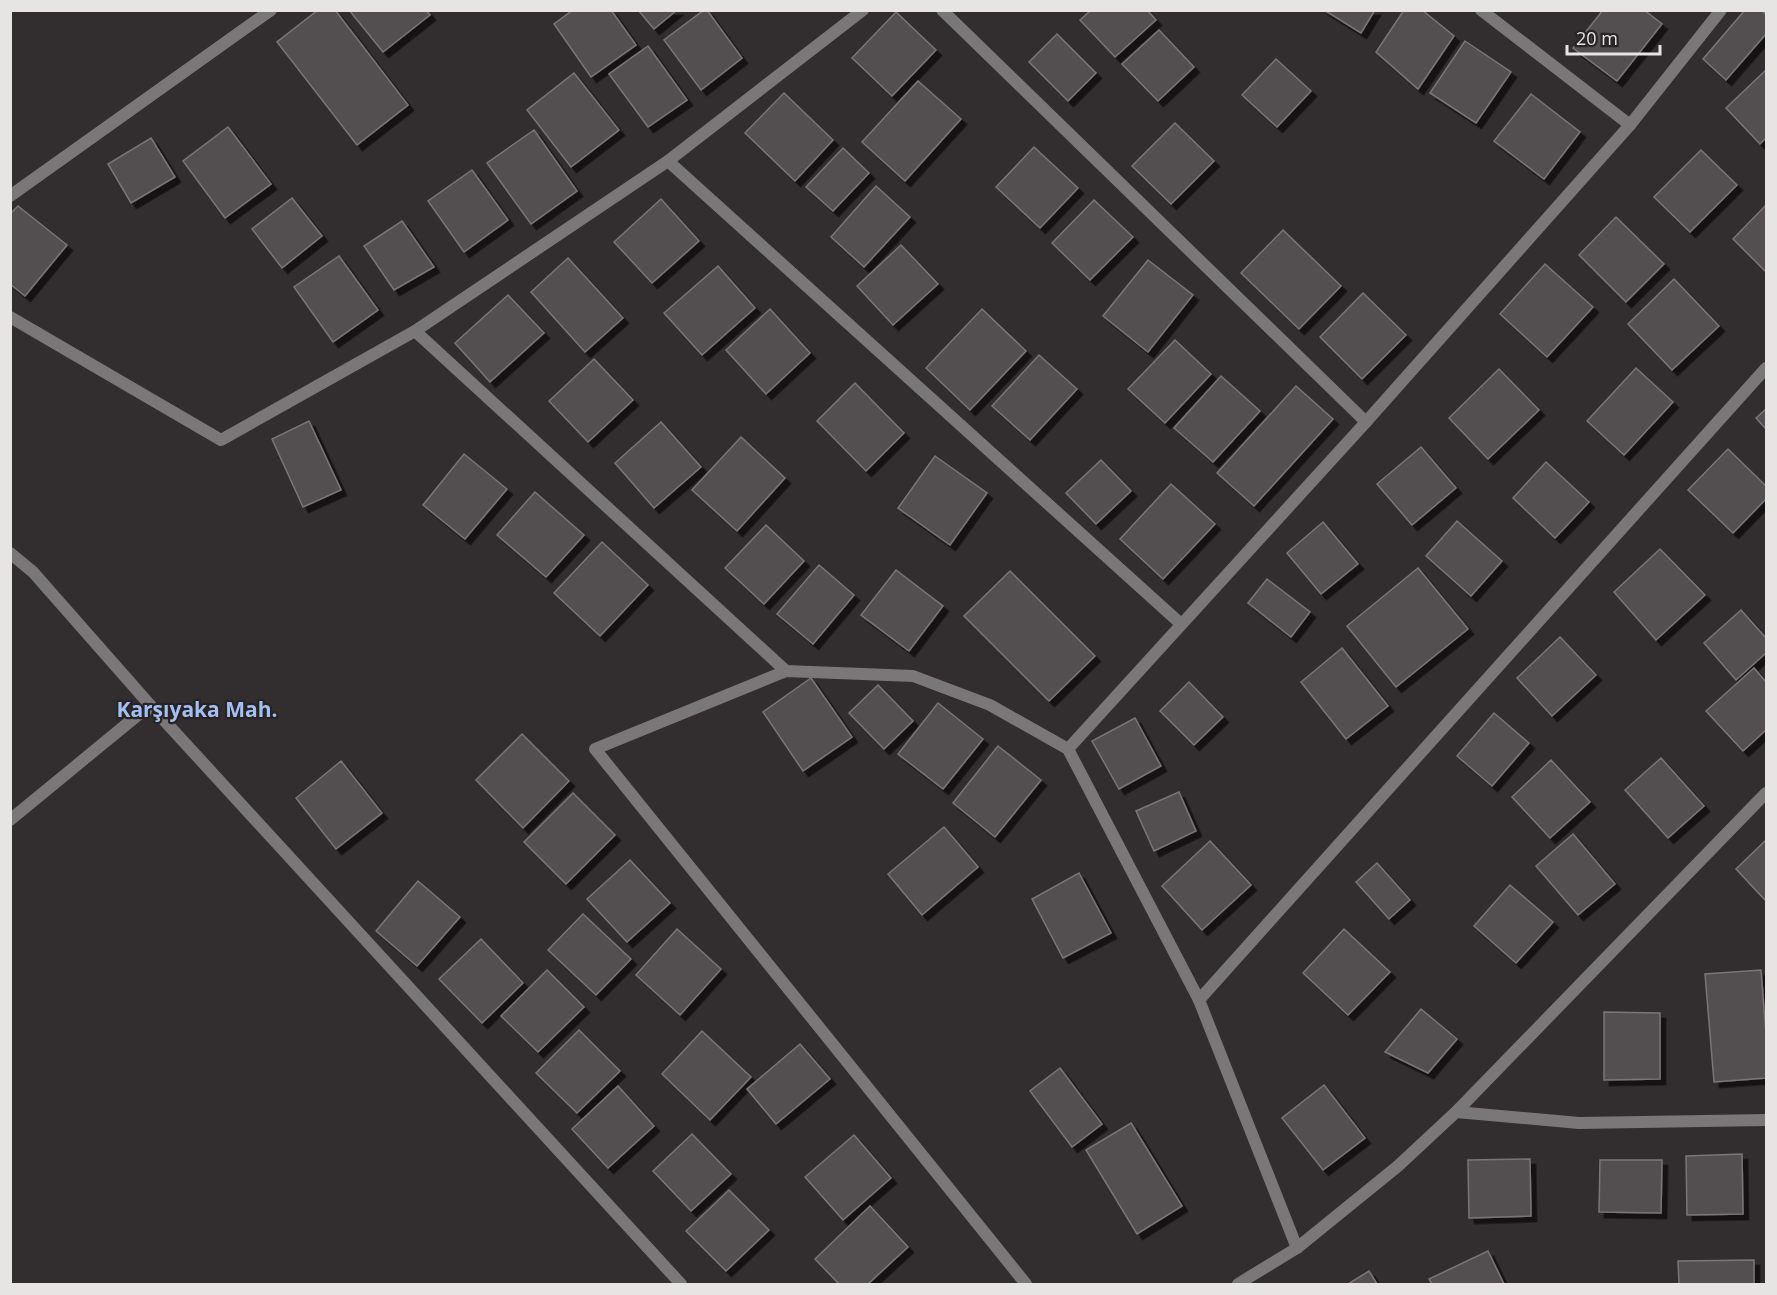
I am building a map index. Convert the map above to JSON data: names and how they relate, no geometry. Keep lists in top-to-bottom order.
{
  "districts": ["Karşıyaka Mah."],
  "scale_bar": "20 m"
}
